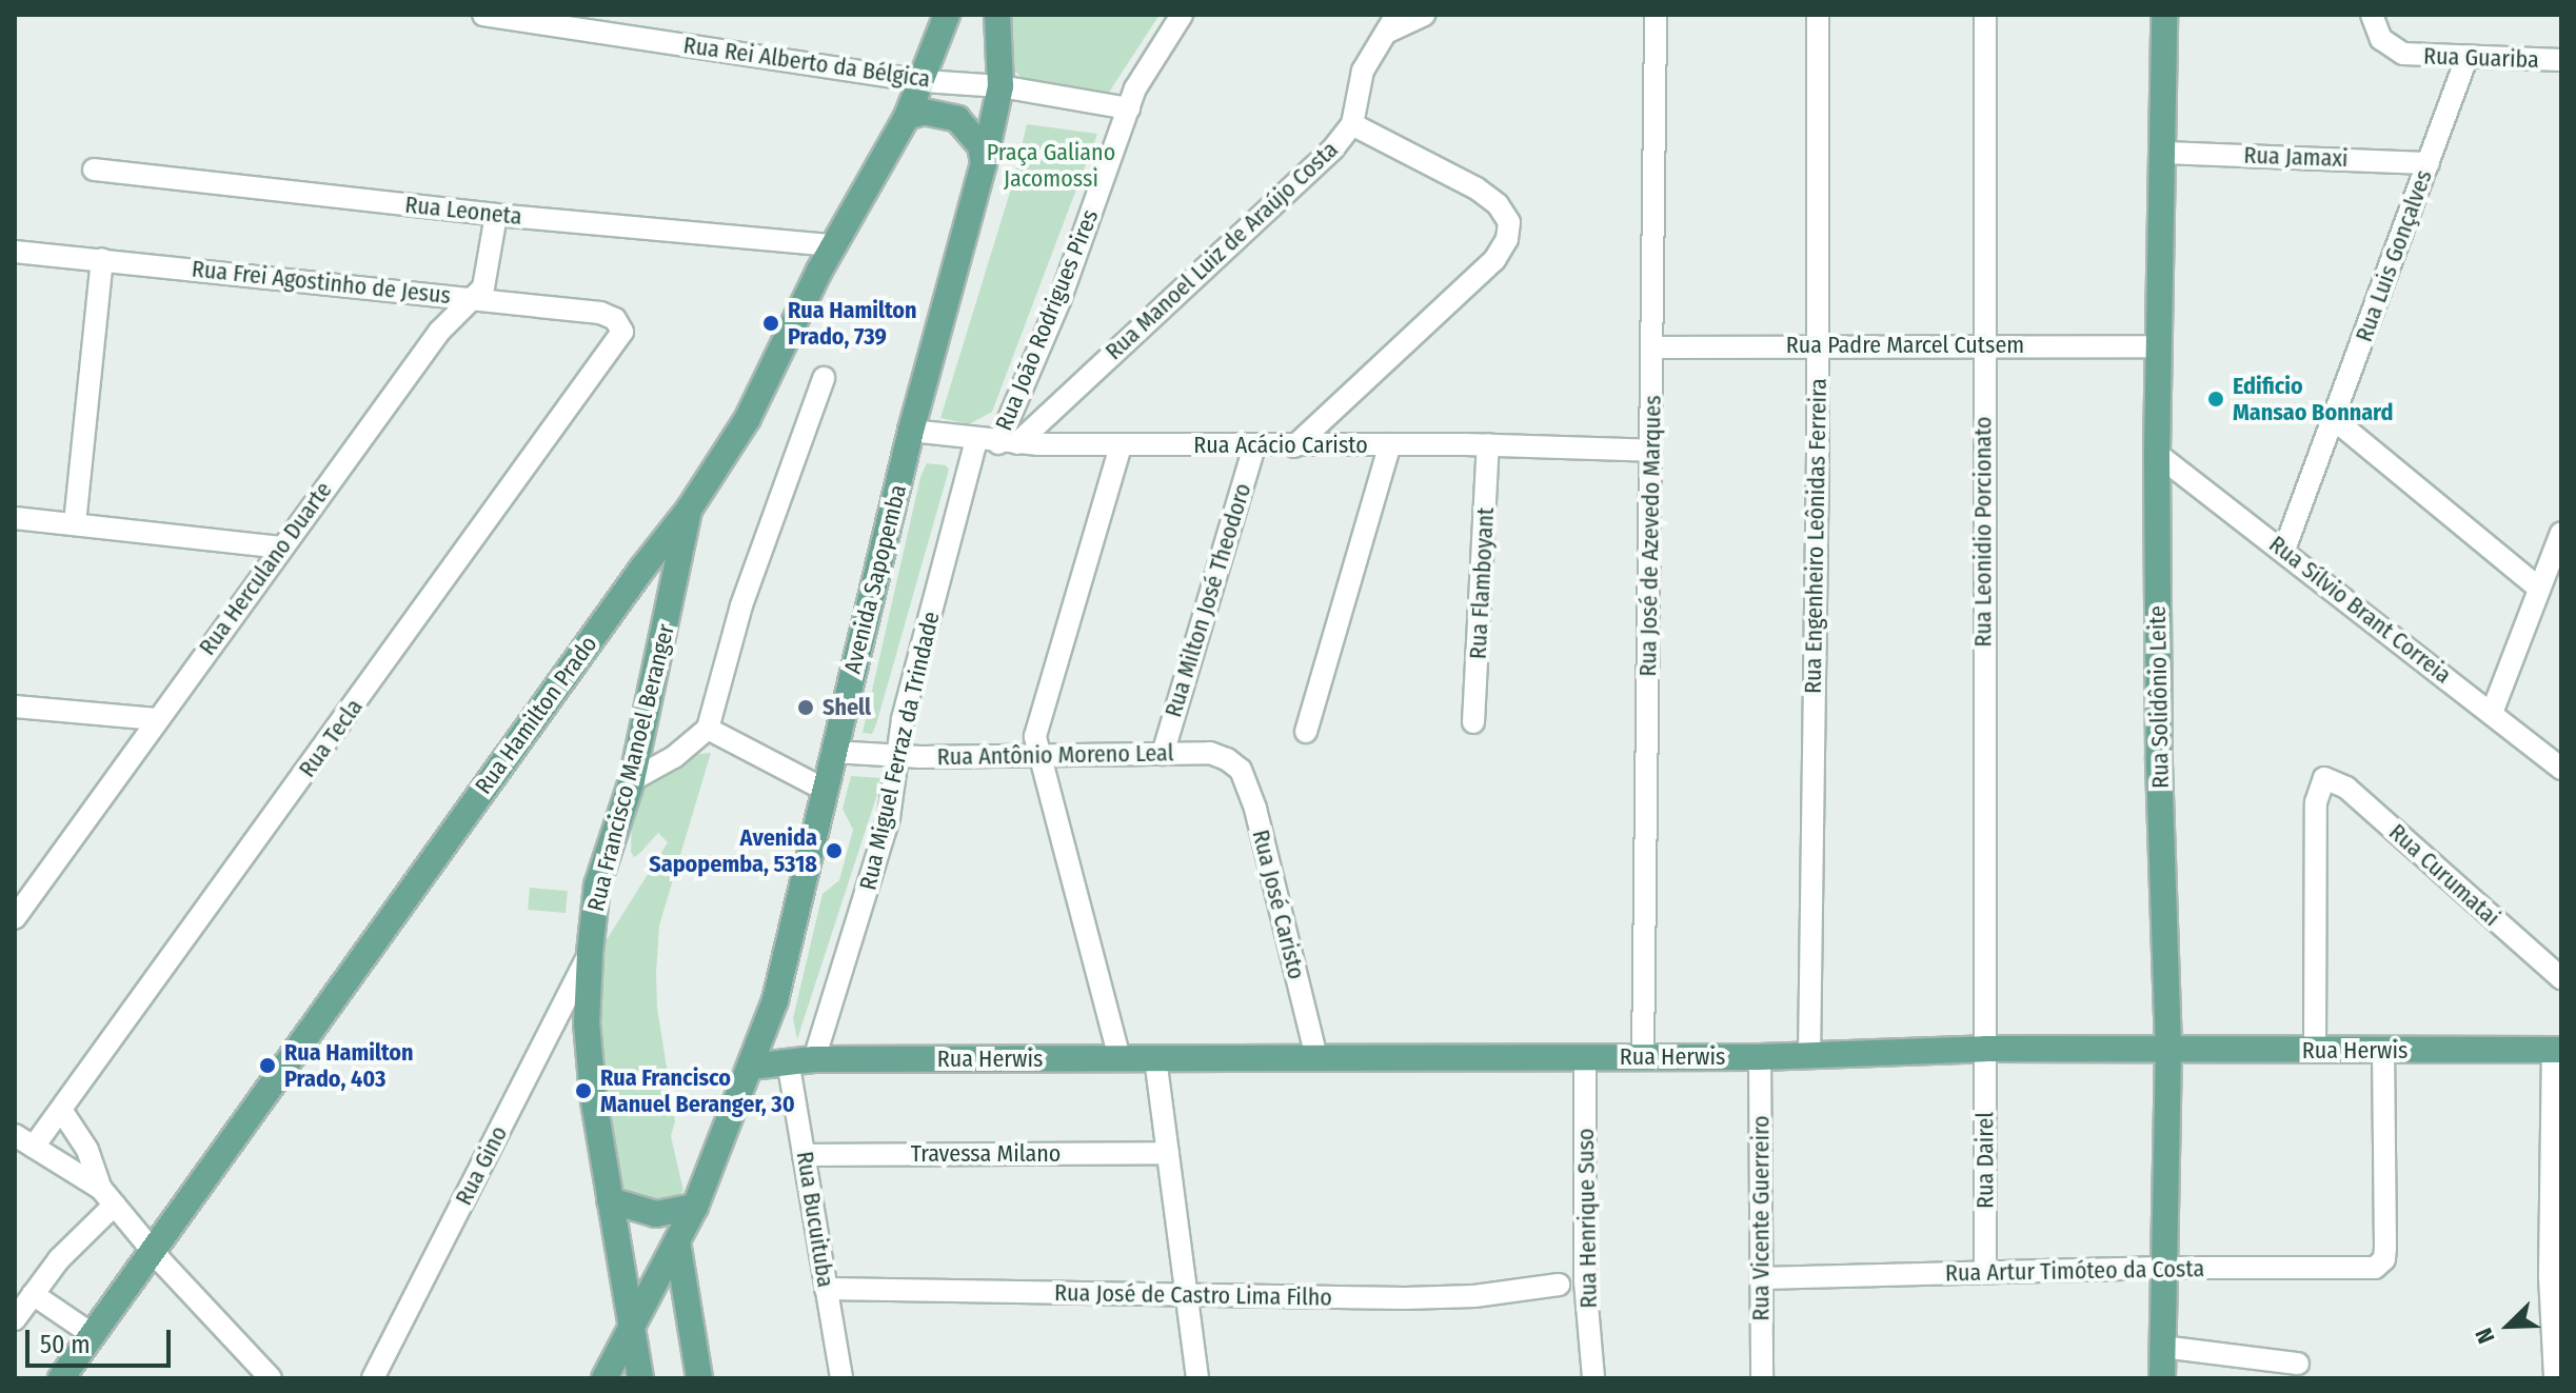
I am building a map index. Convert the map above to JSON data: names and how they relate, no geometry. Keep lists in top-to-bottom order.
{
  "streets": {
    "main road": [
      "Avenida Sapopemba",
      "Rua Solidônio Leite",
      "Rua Hamilton Prado",
      "Rua Francisco Manoel Beranger",
      "Rua Herwis"
    ],
    "street": [
      "Rua Guariba",
      "Rua Rei Alberto da Bélgica",
      "Rua Jamaxi",
      "Rua Leoneta",
      "Rua Manoel Luiz de Araújo Costa",
      "Rua Luis Gonçalves",
      "Rua Frei Agostinho de Jesus",
      "Rua João Rodrigues Pires",
      "Rua Padre Marcel Cutsem",
      "Rua Acácio Caristo",
      "Rua Leonidio Porcionato",
      "Rua José de Azevedo Marques",
      "Rua Engenheiro Leônidas Ferreira",
      "Rua Herculano Duarte",
      "Rua Flamboyant",
      "Rua Milton José Theodoro",
      "Rua Sílvio Brant Correia",
      "Rua Tecla",
      "Rua Miguel Ferraz da Trindade",
      "Rua Antônio Moreno Leal",
      "Rua Curumatai",
      "Rua José Caristo",
      "Travessa Milano",
      "Rua Dairel",
      "Rua Gino",
      "Rua Henrique Suso",
      "Rua Vicente Guerreiro",
      "Rua Bucuituba",
      "Rua Artur Timóteo da Costa",
      "Rua José de Castro Lima Filho"
    ]
  },
  "crossings": [
    ["Rua Guariba", "Rua Luis Gonçalves"],
    ["Rua Rei Alberto da Bélgica", "Rua João Rodrigues Pires"],
    ["Rua Rei Alberto da Bélgica", "Avenida Sapopemba"],
    ["Rua Rei Alberto da Bélgica", "Rua Hamilton Prado"],
    ["Rua Jamaxi", "Rua Luis Gonçalves"],
    ["Rua Jamaxi", "Rua Solidônio Leite"],
    ["Rua Leoneta", "Rua Herculano Duarte"],
    ["Rua Leoneta", "Rua Hamilton Prado"],
    ["Rua Manoel Luiz de Araújo Costa", "Rua João Rodrigues Pires"],
    ["Rua Manoel Luiz de Araújo Costa", "Rua Acácio Caristo"],
    ["Rua Manoel Luiz de Araújo Costa", "Rua Miguel Ferraz da Trindade"],
    ["Rua Luis Gonçalves", "Rua Sílvio Brant Correia"],
    ["Rua Frei Agostinho de Jesus", "Rua Herculano Duarte"],
    ["Rua Frei Agostinho de Jesus", "Rua Tecla"],
    ["Rua João Rodrigues Pires", "Rua Acácio Caristo"],
    ["Rua João Rodrigues Pires", "Rua Miguel Ferraz da Trindade"],
    ["Rua Padre Marcel Cutsem", "Rua Leonidio Porcionato"],
    ["Rua Padre Marcel Cutsem", "Rua José de Azevedo Marques"],
    ["Rua Padre Marcel Cutsem", "Rua Engenheiro Leônidas Ferreira"],
    ["Rua Padre Marcel Cutsem", "Rua Solidônio Leite"],
    ["Rua Acácio Caristo", "Rua José de Azevedo Marques"],
    ["Rua Acácio Caristo", "Avenida Sapopemba"],
    ["Rua Acácio Caristo", "Rua Flamboyant"],
    ["Rua Acácio Caristo", "Rua Milton José Theodoro"],
    ["Rua Acácio Caristo", "Rua Miguel Ferraz da Trindade"],
    ["Rua Leonidio Porcionato", "Rua Herwis"],
    ["Rua Leonidio Porcionato", "Rua Dairel"],
    ["Rua José de Azevedo Marques", "Rua Herwis"],
    ["Rua Engenheiro Leônidas Ferreira", "Rua Herwis"],
    ["Avenida Sapopemba", "Rua Antônio Moreno Leal"],
    ["Avenida Sapopemba", "Rua Francisco Manoel Beranger"],
    ["Avenida Sapopemba", "Rua Herwis"],
    ["Rua Milton José Theodoro", "Rua Antônio Moreno Leal"],
    ["Rua Sílvio Brant Correia", "Rua Solidônio Leite"],
    ["Rua Solidônio Leite", "Rua Herwis"],
    ["Rua Solidônio Leite", "Rua Artur Timóteo da Costa"],
    ["Rua Hamilton Prado", "Rua Francisco Manoel Beranger"],
    ["Rua Miguel Ferraz da Trindade", "Rua Antônio Moreno Leal"],
    ["Rua Miguel Ferraz da Trindade", "Rua Herwis"],
    ["Rua Antônio Moreno Leal", "Rua José Caristo"],
    ["Rua Francisco Manoel Beranger", "Rua Gino"],
    ["Rua Curumatai", "Rua Herwis"],
    ["Rua José Caristo", "Rua Herwis"],
    ["Rua Herwis", "Rua Dairel"],
    ["Rua Herwis", "Rua Henrique Suso"],
    ["Rua Herwis", "Rua Vicente Guerreiro"],
    ["Rua Herwis", "Rua Bucuituba"],
    ["Rua Herwis", "Rua Artur Timóteo da Costa"],
    ["Travessa Milano", "Rua Bucuituba"],
    ["Rua Dairel", "Rua Artur Timóteo da Costa"],
    ["Rua Vicente Guerreiro", "Rua Artur Timóteo da Costa"],
    ["Rua Bucuituba", "Rua José de Castro Lima Filho"]
  ],
  "parks": ["Praça Galiano Jacomossi"],
  "places": [
    "Rua Hamilton Prado, 739",
    "Edificio Mansao Bonnard",
    "Shell",
    "Avenida Sapopemba, 5318",
    "Rua Hamilton Prado, 403",
    "Rua Francisco Manuel Beranger, 30"
  ],
  "scale_bar": "50 m",
  "north": "bottom left"
}
